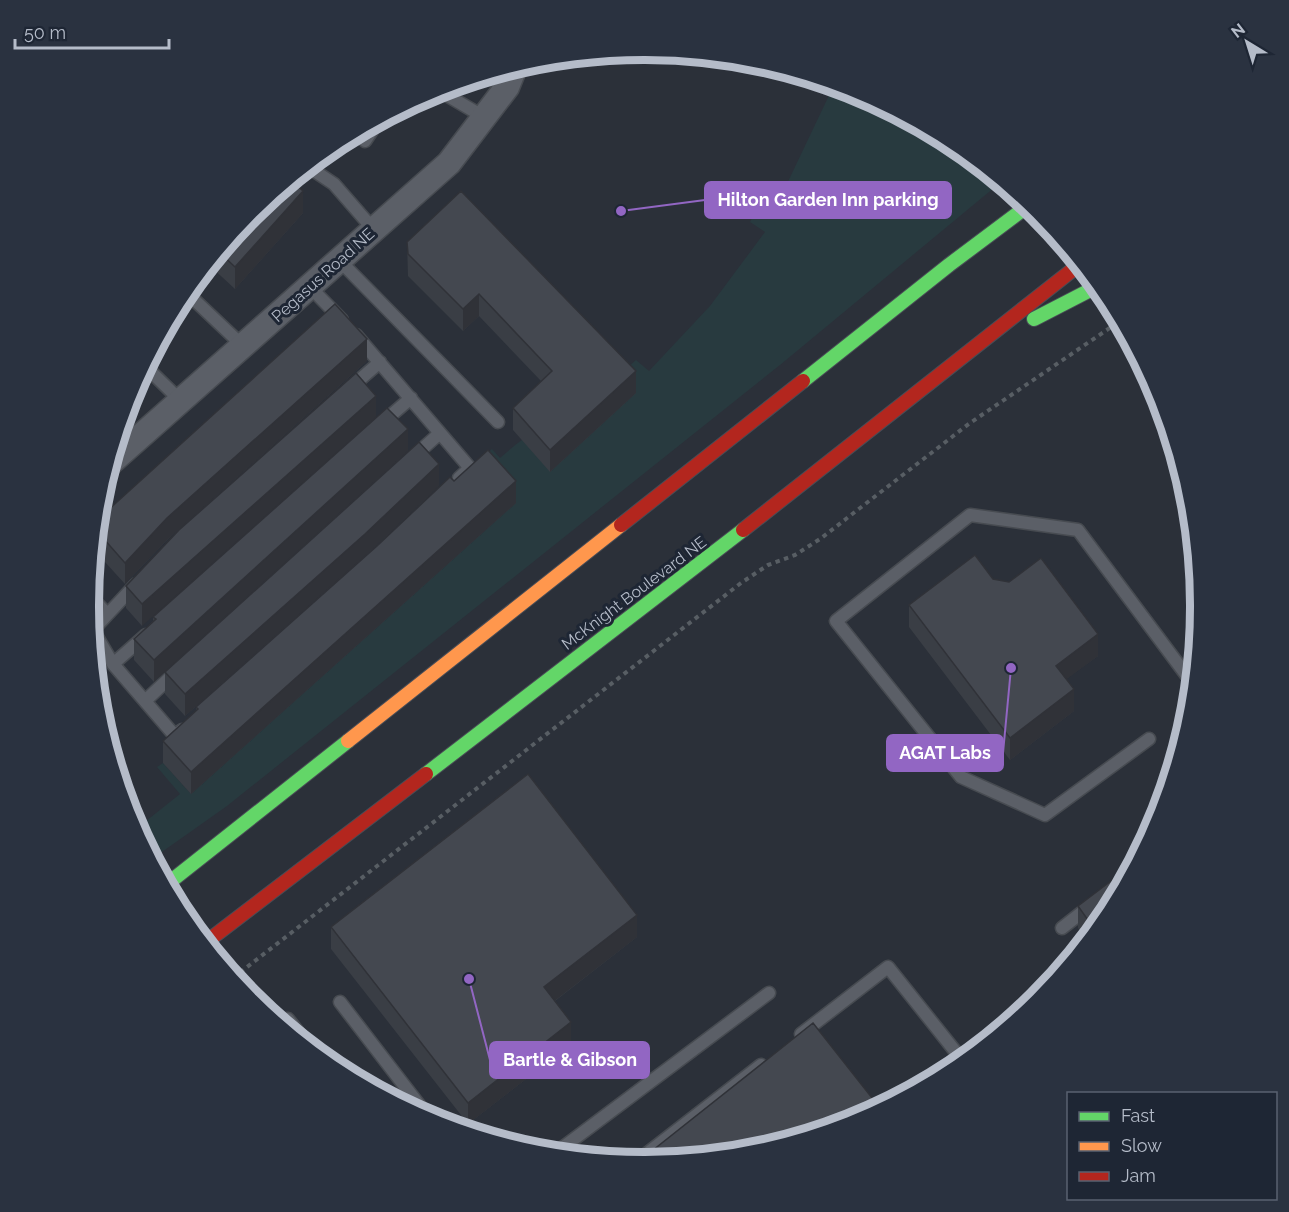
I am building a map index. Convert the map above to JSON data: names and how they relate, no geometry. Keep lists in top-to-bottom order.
{
  "streets": {
    "main road": ["McKnight Boulevard NE"],
    "street": ["Pegasus Road NE"]
  },
  "places": ["Hilton Garden Inn parking", "AGAT Labs", "Bartle & Gibson"],
  "legend": ["Fast", "Slow", "Jam"],
  "scale_bar": "50 m",
  "north": "top left"
}
